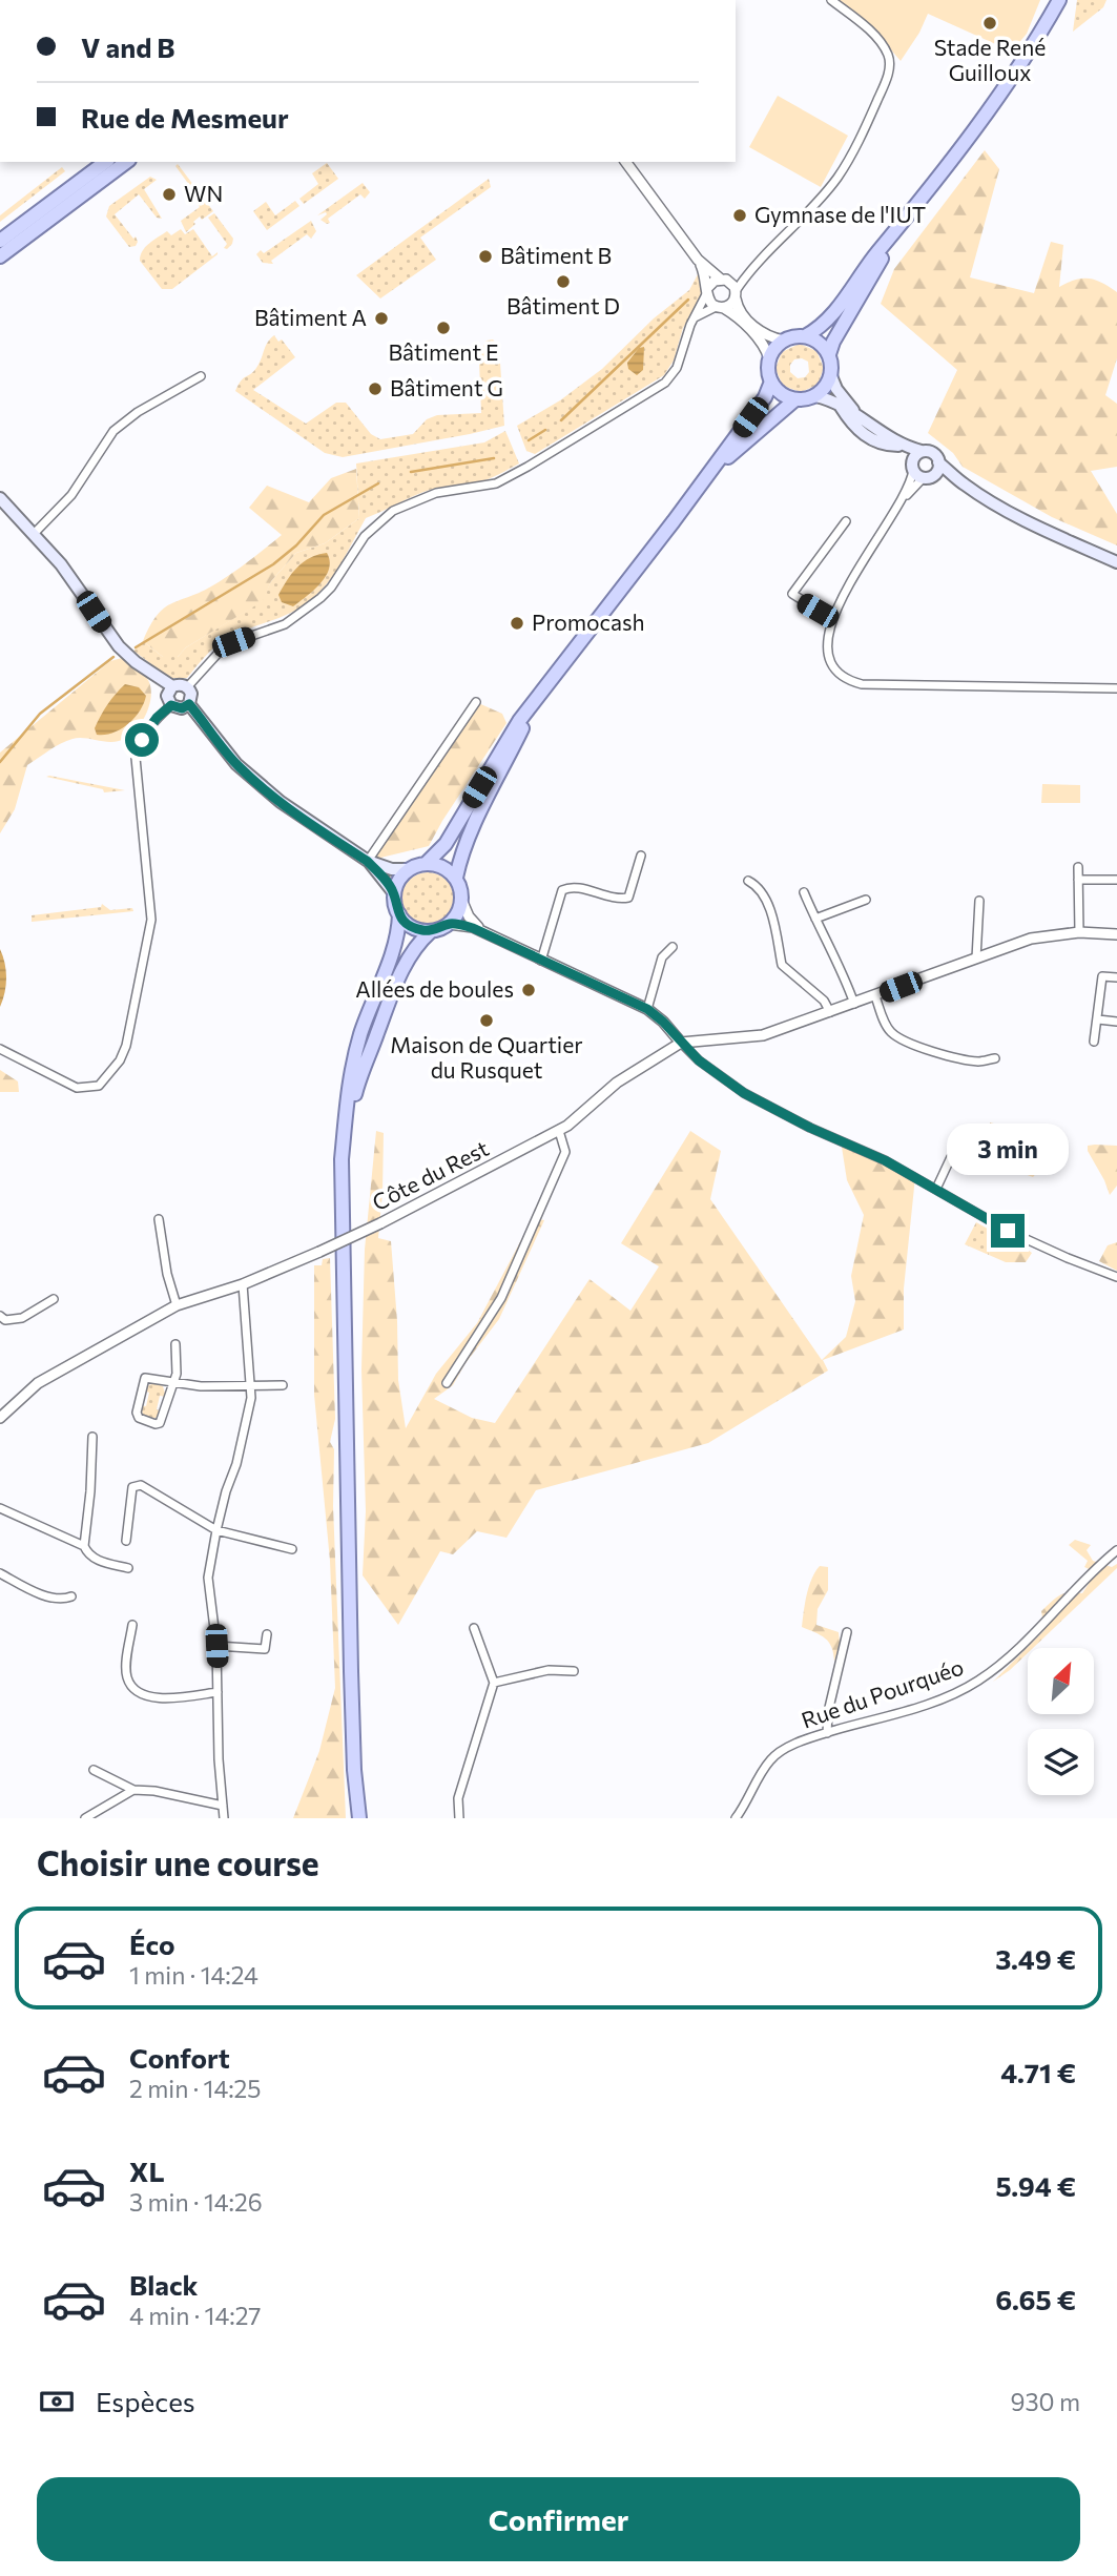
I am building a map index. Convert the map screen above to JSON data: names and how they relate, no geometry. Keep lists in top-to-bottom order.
{
  "streets": {
    "street": ["Côte du Rest", "Rue du Pourquéo"]
  },
  "places": [
    "Stade René Guilloux",
    "WN",
    "Gymnase de l'IUT",
    "Bâtiment B",
    "Bâtiment D",
    "Bâtiment A",
    "Bâtiment E",
    "Bâtiment G",
    "Promocash",
    "Allées de boules",
    "Maison de Quartier du Rusquet"
  ],
  "north": "top right",
  "page": {
    "banner": ["V and B", "Rue de Mesmeur"],
    "bubble": "3 min",
    "heading": "Choisir une course",
    "list": [
      {
        "name": "Éco",
        "note": "1 min · 14:24",
        "value": "3.49 €"
      },
      {
        "name": "Confort",
        "note": "2 min · 14:25",
        "value": "4.71 €"
      },
      {
        "name": "XL",
        "note": "3 min · 14:26",
        "value": "5.94 €"
      },
      {
        "name": "Black",
        "note": "4 min · 14:27",
        "value": "6.65 €"
      }
    ],
    "pay": ["Espèces", "930 m"],
    "buttons": "Confirmer"
  }
}
